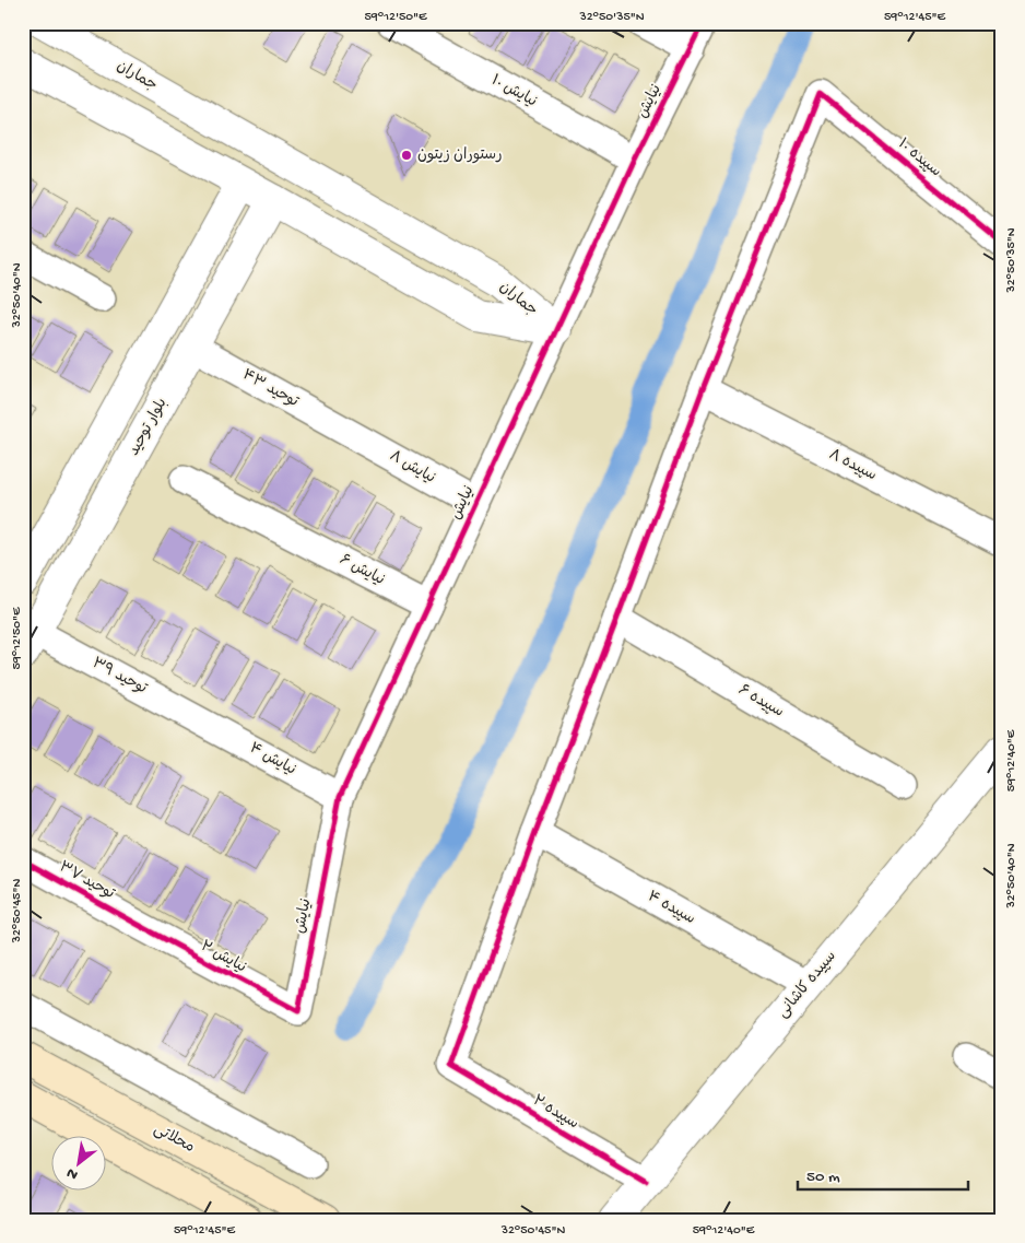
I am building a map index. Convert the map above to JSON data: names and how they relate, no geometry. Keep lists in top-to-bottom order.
{
  "streets": {
    "main road": ["محلاتی"],
    "street": [
      "جماران",
      "نیایش ۱۰",
      "نیایش",
      "سپیده ۱۰",
      "توحید ۴۳",
      "بلوار توحید",
      "سپیده ۸",
      "نیایش ۸",
      "نیایش ۶",
      "توحید ۳۹",
      "سپیده ۶",
      "نیایش ۴",
      "توحید ۳۷",
      "سپیده ۴",
      "نیایش ۲",
      "سپیده کاشانی",
      "سپیده ۲"
    ]
  },
  "crossings": [
    ["جماران", "نیایش"],
    ["جماران", "بلوار توحید"],
    ["نیایش ۱۰", "نیایش"],
    ["نیایش", "نیایش ۸"],
    ["نیایش", "نیایش ۶"],
    ["نیایش", "نیایش ۴"],
    ["نیایش", "نیایش ۲"],
    ["سپیده ۱۰", "سپیده ۸"],
    ["توحید ۴۳", "بلوار توحید"],
    ["توحید ۴۳", "نیایش ۸"],
    ["بلوار توحید", "توحید ۳۹"],
    ["توحید ۳۹", "نیایش ۴"],
    ["توحید ۳۷", "نیایش ۲"],
    ["سپیده ۴", "سپیده کاشانی"],
    ["سپیده ۴", "سپیده ۲"],
    ["سپیده کاشانی", "سپیده ۲"]
  ],
  "places": ["رستوران زیتون"],
  "scale_bar": "50 m",
  "north": "bottom left",
  "coordinates": [
    "59°12'50\"E",
    "32°50'35\"N",
    "59°12'45\"E",
    "32°50'40\"N",
    "59°12'40\"E",
    "32°50'45\"N"
  ]
}
